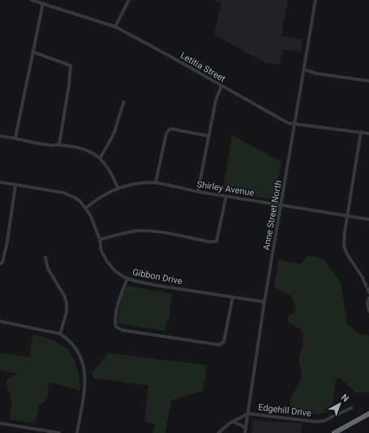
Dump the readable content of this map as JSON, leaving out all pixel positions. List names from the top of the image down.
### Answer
{
  "streets": {
    "street": [
      "Letitia Street",
      "Shirley Avenue",
      "Anne Street North",
      "Gibbon Drive",
      "Edgehill Drive"
    ]
  },
  "crossings": [
    ["Letitia Street", "Anne Street North"],
    ["Shirley Avenue", "Anne Street North"],
    ["Shirley Avenue", "Gibbon Drive"],
    ["Anne Street North", "Gibbon Drive"],
    ["Anne Street North", "Edgehill Drive"]
  ],
  "north": "top right"
}
